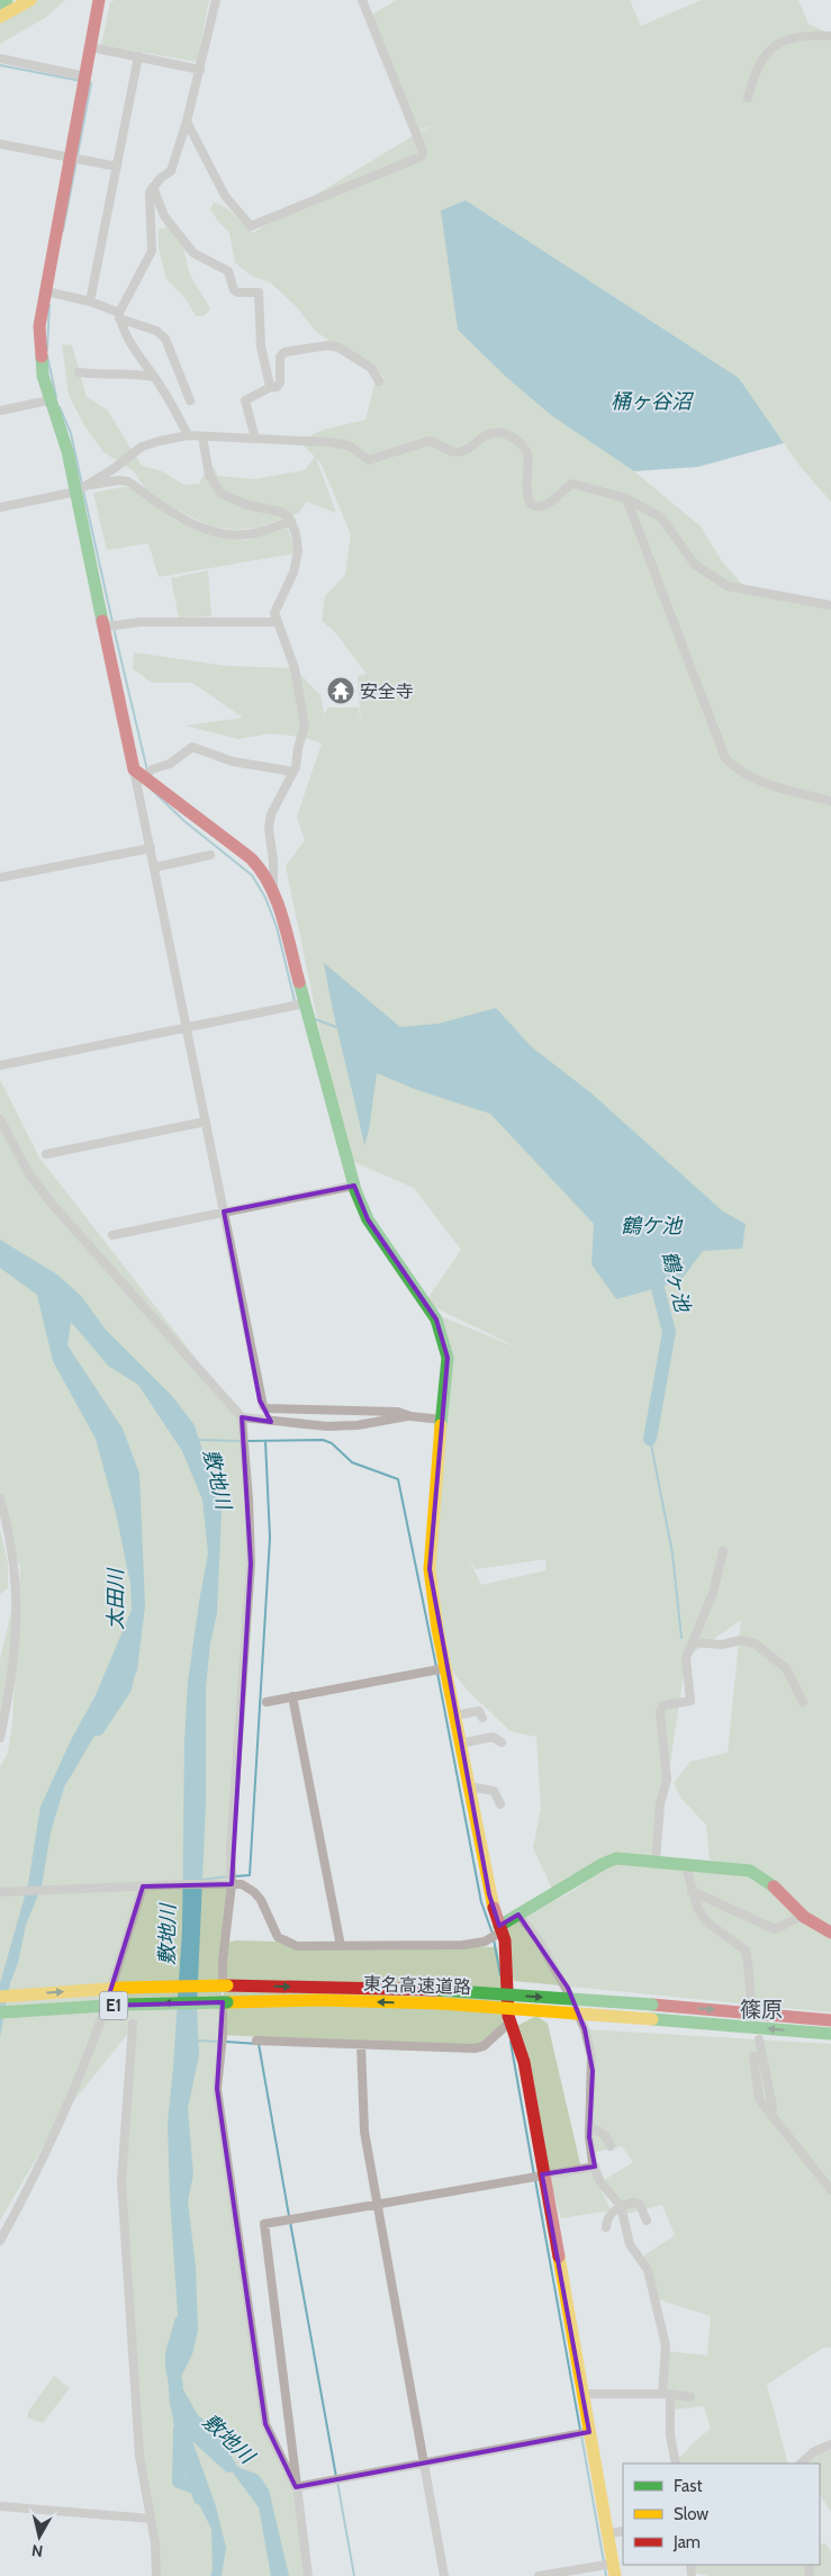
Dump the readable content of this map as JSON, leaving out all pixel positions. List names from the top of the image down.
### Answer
{
  "streets": {
    "main road": ["東名高速道路", "E1"]
  },
  "districts": ["篠原"],
  "water": [
    "桶ヶ谷沼",
    "鶴ケ池",
    "鶴ヶ池",
    "敷地川",
    "太田川"
  ],
  "places": {
    "temple": ["安全寺"]
  },
  "legend": ["Fast", "Slow", "Jam"],
  "north": "bottom"
}
